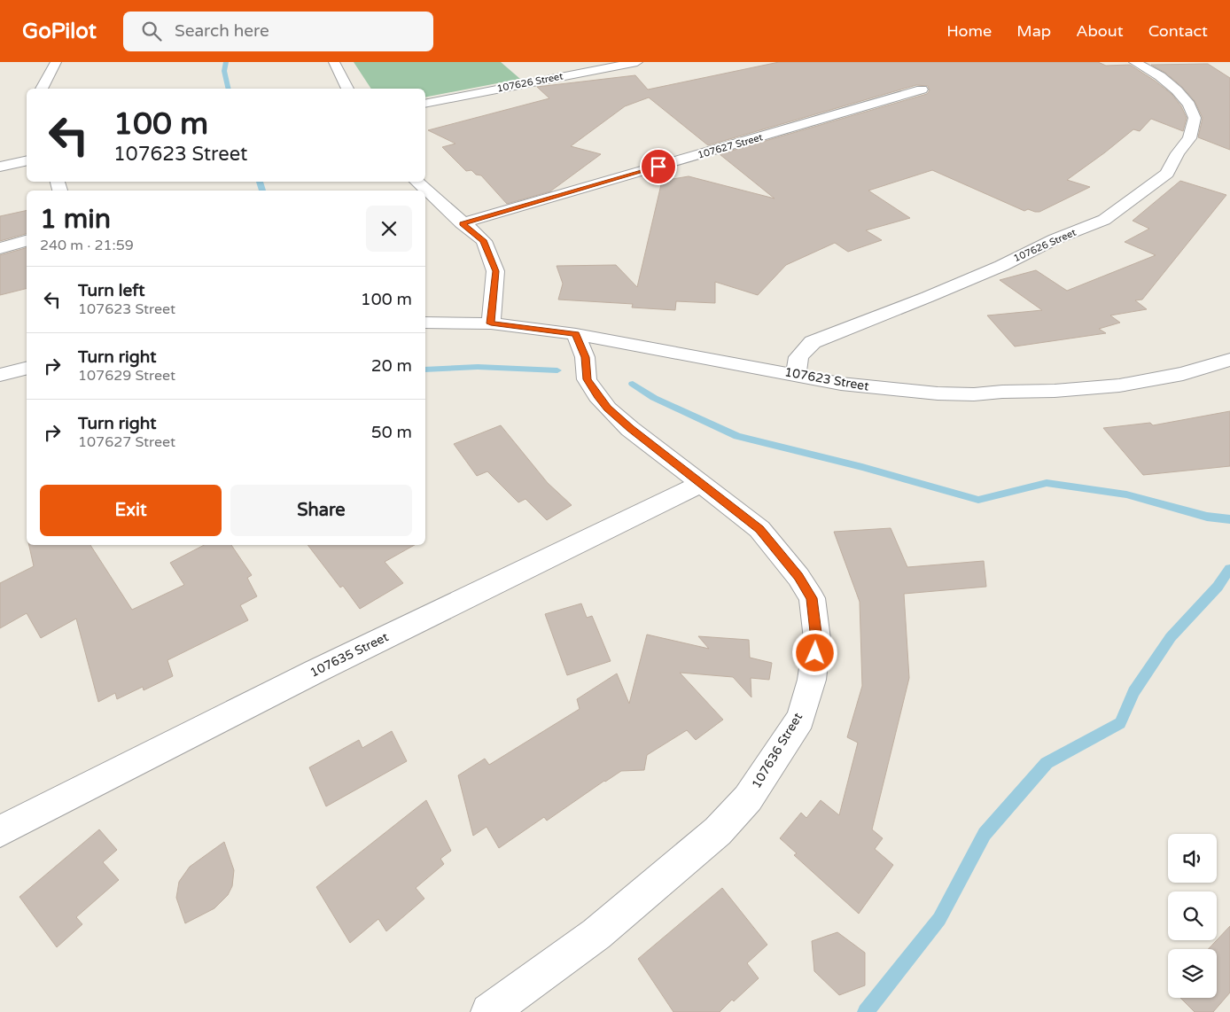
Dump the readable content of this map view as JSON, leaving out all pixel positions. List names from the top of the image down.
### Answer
{
  "streets": {
    "street": [
      "107626 Street",
      "107627 Street",
      "107623 Street",
      "107635 Street",
      "107636 Street"
    ]
  },
  "crossings": [
    ["107626 Street", "107623 Street"],
    ["107623 Street", "107636 Street"],
    ["107635 Street", "107636 Street"]
  ],
  "page": {
    "header": "GoPilot",
    "search": "Search here",
    "nav": [
      "Home",
      "Map",
      "About",
      "Contact"
    ],
    "turn": ["100 m", "107623 Street"],
    "heading": ["1 min", "240 m · 21:59"],
    "list": [
      {
        "name": "Turn left",
        "note": "107623 Street",
        "value": "100 m"
      },
      {
        "name": "Turn right",
        "note": "107629 Street",
        "value": "20 m"
      },
      {
        "name": "Turn right",
        "note": "107627 Street",
        "value": "50 m"
      }
    ],
    "buttons": ["Exit", "Share"]
  }
}
